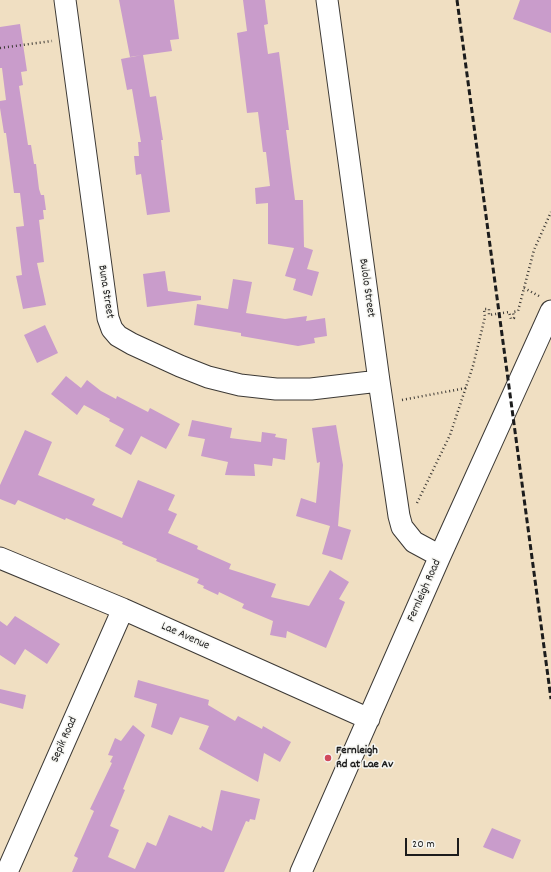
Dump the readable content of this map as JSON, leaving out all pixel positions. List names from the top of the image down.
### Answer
{
  "streets": {
    "street": [
      "Bulolo Street",
      "Buna Street",
      "Fernleigh Road",
      "Lae Avenue",
      "Sepik Road"
    ]
  },
  "crossings": [
    ["Bulolo Street", "Buna Street"],
    ["Bulolo Street", "Fernleigh Road"],
    ["Fernleigh Road", "Lae Avenue"],
    ["Lae Avenue", "Sepik Road"]
  ],
  "places": ["Fernleigh Rd at Lae Av"],
  "scale_bar": "20 m"
}
